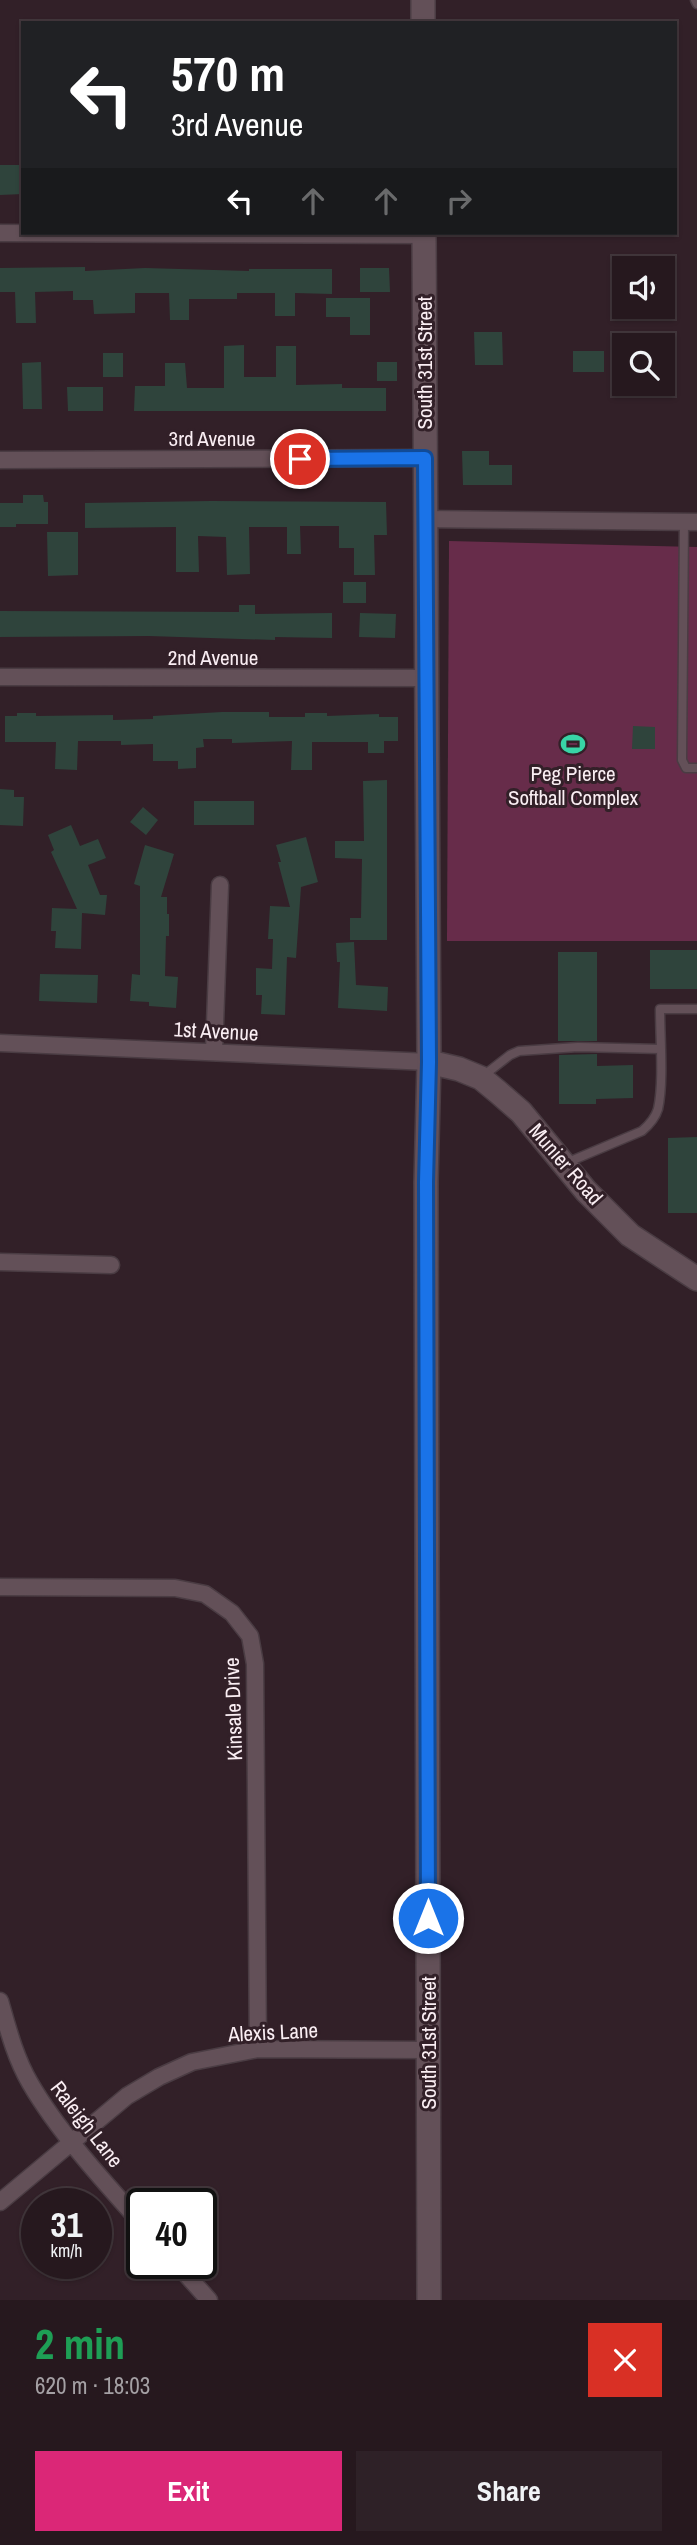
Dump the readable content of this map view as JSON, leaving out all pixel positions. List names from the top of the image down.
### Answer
{
  "streets": {
    "street": [
      "South 31st Street",
      "3rd Avenue",
      "2nd Avenue",
      "1st Avenue",
      "Munier Road",
      "Kinsale Drive",
      "Alexis Lane",
      "Raleigh Lane"
    ]
  },
  "crossings": [
    ["South 31st Street", "3rd Avenue"],
    ["South 31st Street", "2nd Avenue"],
    ["South 31st Street", "1st Avenue"],
    ["South 31st Street", "Munier Road"],
    ["South 31st Street", "Alexis Lane"],
    ["1st Avenue", "Munier Road"],
    ["Kinsale Drive", "Alexis Lane"],
    ["Alexis Lane", "Raleigh Lane"]
  ],
  "places": {
    "sports": ["Peg Pierce Softball Complex"]
  },
  "page": {
    "turn": ["570 m", "3rd Avenue"],
    "speed": "31 km/h",
    "limit": "40",
    "heading": ["2 min", "620 m · 18:03"],
    "buttons": ["Exit", "Share"]
  }
}
